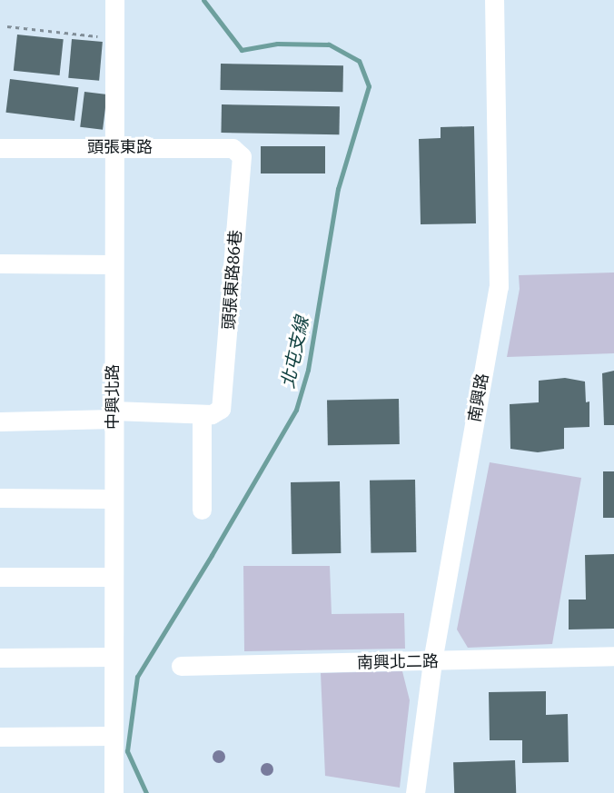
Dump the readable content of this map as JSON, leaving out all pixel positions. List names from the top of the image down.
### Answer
{
  "streets": {
    "street": [
      "頭張東路",
      "頭張東路86巷",
      "中興北路",
      "南興路",
      "南興北二路"
    ]
  },
  "crossings": [
    ["頭張東路", "頭張東路86巷"],
    ["頭張東路", "中興北路"],
    ["南興路", "南興北二路"]
  ],
  "water": ["北屯支線"]
}
